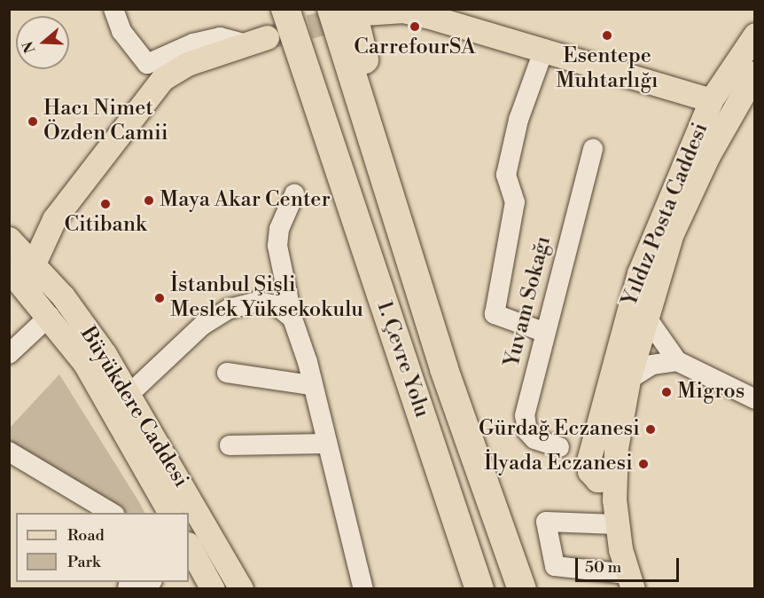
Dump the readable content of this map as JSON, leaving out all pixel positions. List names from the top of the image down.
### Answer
{
  "streets": {
    "highway": ["1. Çevre Yolu"],
    "main road": ["Yıldız Posta Caddesi", "Büyükdere Caddesi"],
    "street": ["Yuvam Sokağı"]
  },
  "places": [
    "CarrefourSA",
    "Esentepe Muhtarlığı",
    "Hacı Nimet Özden Camii",
    "Maya Akar Center",
    "Citibank",
    "İstanbul Şişli Meslek Yüksekokulu",
    "Migros",
    "Gürdağ Eczanesi",
    "İlyada Eczanesi"
  ],
  "legend": ["Road", "Park"],
  "scale_bar": "50 m",
  "north": "left"
}
